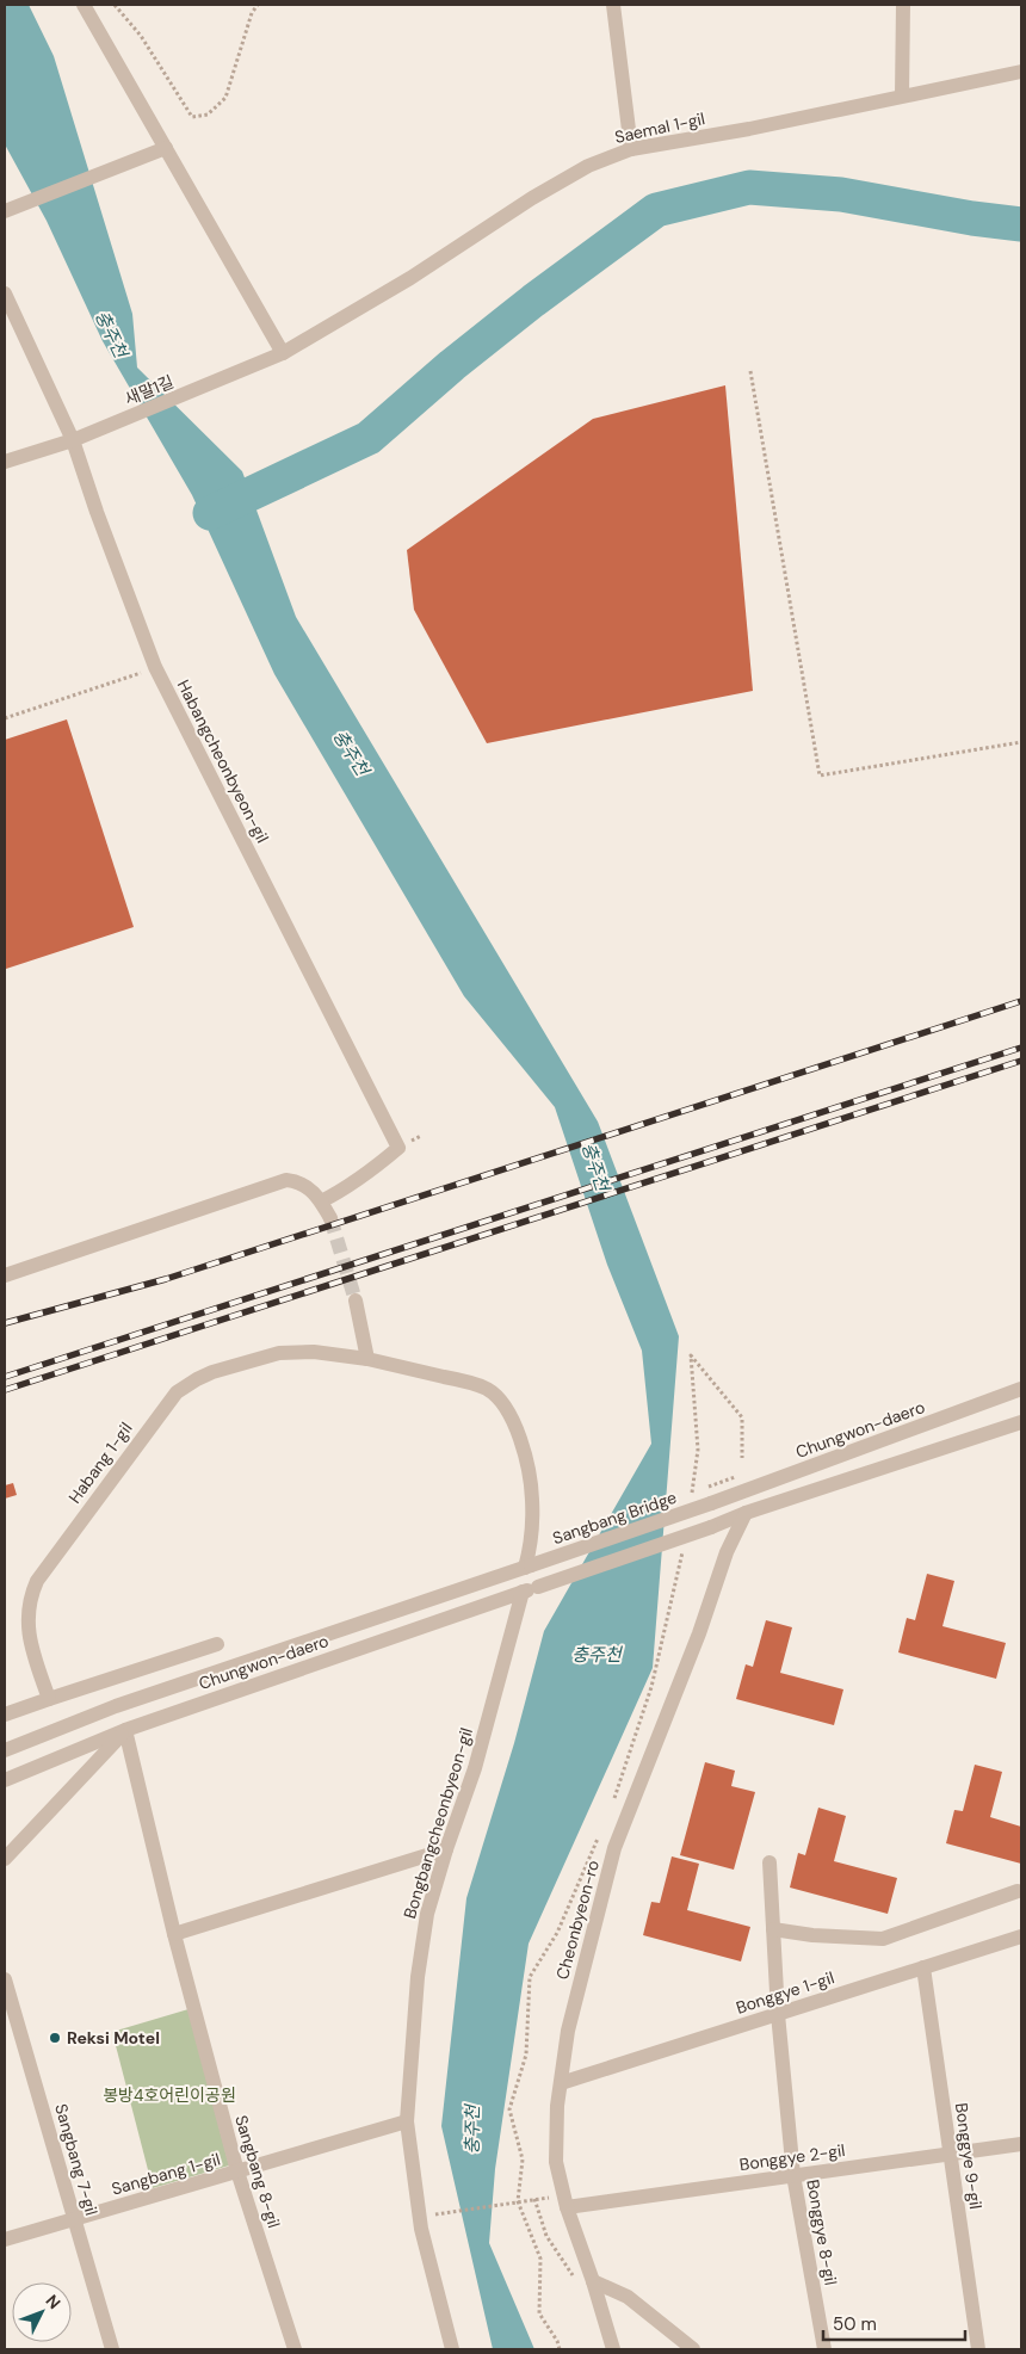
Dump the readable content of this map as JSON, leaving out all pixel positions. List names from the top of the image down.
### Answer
{
  "streets": {
    "street": [
      "Saemal 1-gil",
      "새말1길",
      "Habangcheonbyeon-gil",
      "Chungwon-daero",
      "Habang 1-gil",
      "Sangbang Bridge",
      "Bongbangcheonbyeon-gil",
      "Cheonbyeon-ro",
      "Bonggye 1-gil",
      "Bonggye 9-gil",
      "Bonggye 2-gil",
      "Sangbang 7-gil",
      "Sangbang 8-gil",
      "Sangbang 1-gil",
      "Bonggye 8-gil"
    ]
  },
  "crossings": [
    ["Saemal 1-gil", "새말1길"],
    ["새말1길", "Habangcheonbyeon-gil"],
    ["Chungwon-daero", "Habang 1-gil"],
    ["Chungwon-daero", "Sangbang Bridge"],
    ["Chungwon-daero", "Bongbangcheonbyeon-gil"],
    ["Chungwon-daero", "Cheonbyeon-ro"],
    ["Chungwon-daero", "Sangbang 8-gil"],
    ["Habang 1-gil", "Sangbang Bridge"],
    ["Bongbangcheonbyeon-gil", "Sangbang 1-gil"],
    ["Cheonbyeon-ro", "Bonggye 1-gil"],
    ["Cheonbyeon-ro", "Bonggye 2-gil"],
    ["Bonggye 1-gil", "Bonggye 9-gil"],
    ["Bonggye 1-gil", "Bonggye 8-gil"],
    ["Bonggye 9-gil", "Bonggye 2-gil"],
    ["Bonggye 2-gil", "Bonggye 8-gil"],
    ["Sangbang 7-gil", "Sangbang 1-gil"],
    ["Sangbang 8-gil", "Sangbang 1-gil"]
  ],
  "water": ["충주천"],
  "parks": ["봉방4호어린이공원"],
  "places": ["Reksi Motel"],
  "scale_bar": "50 m",
  "north": "top right"
}
